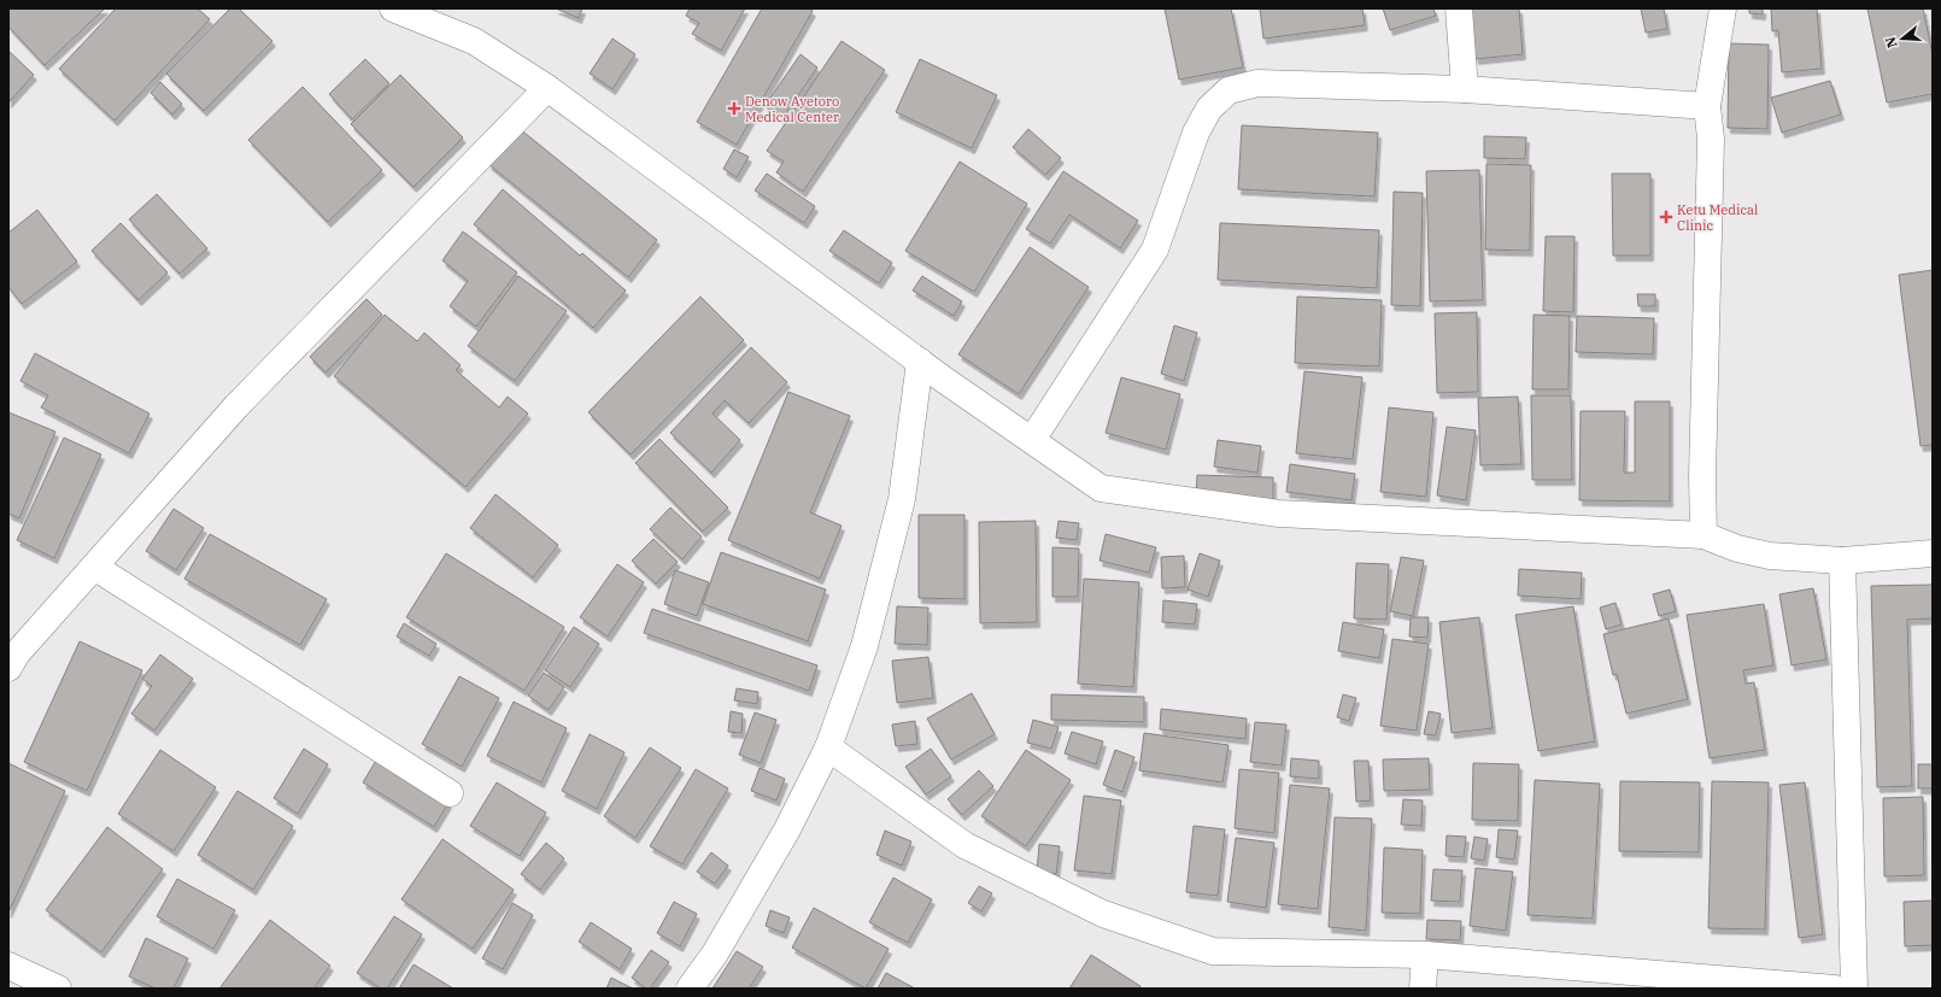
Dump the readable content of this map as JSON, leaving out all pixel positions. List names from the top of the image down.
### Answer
{
  "places": {
    "health": ["Denow Ayetoro Medical Center", "Ketu Medical Clinic"]
  },
  "north": "left"
}
